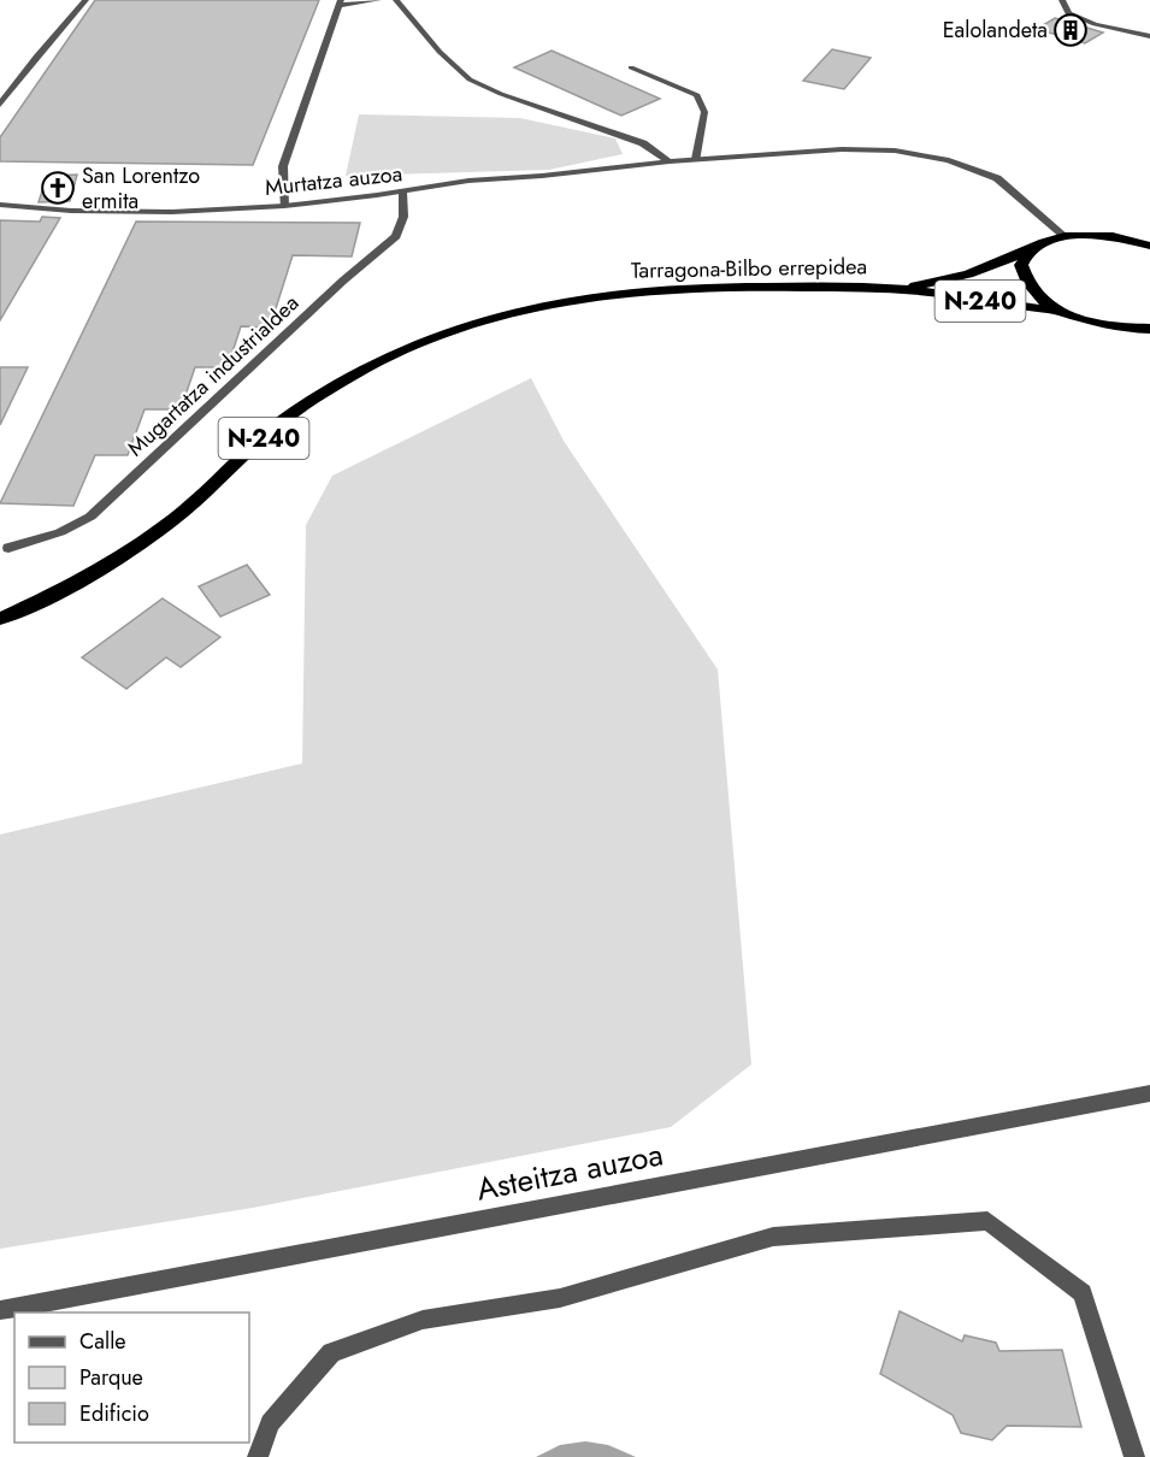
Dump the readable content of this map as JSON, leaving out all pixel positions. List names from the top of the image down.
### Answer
{
  "streets": {
    "highway": ["Tarragona-Bilbo errepidea", "N-240"],
    "street": ["Murtatza auzoa", "Mugartatza industrialdea", "Asteitza auzoa"]
  },
  "crossings": [
    ["Murtatza auzoa", "Tarragona-Bilbo errepidea"],
    ["Murtatza auzoa", "Mugartatza industrialdea"]
  ],
  "places": {
    "building": ["Ealolandeta"],
    "church": ["San Lorentzo ermita"]
  },
  "legend": ["Calle", "Parque", "Edificio"]
}
